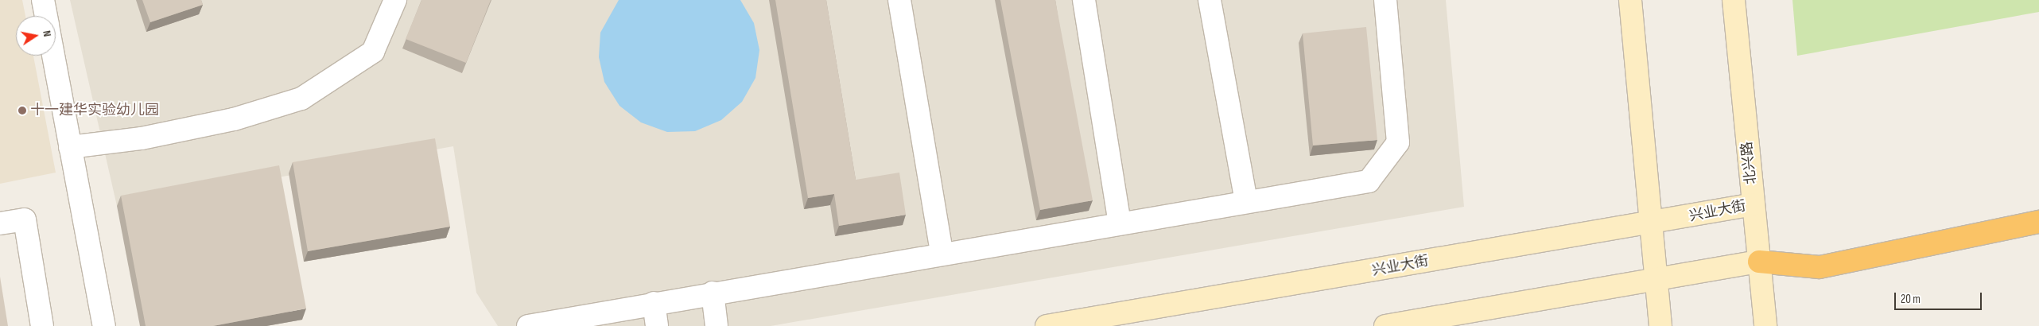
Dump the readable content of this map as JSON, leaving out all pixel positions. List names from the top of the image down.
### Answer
{
  "streets": {
    "main road": ["北兴路", "兴业大街"]
  },
  "crossings": [
    ["北兴路", "兴业大街"]
  ],
  "places": ["十一建华实验幼儿园"],
  "scale_bar": "20 m",
  "north": "right"
}
